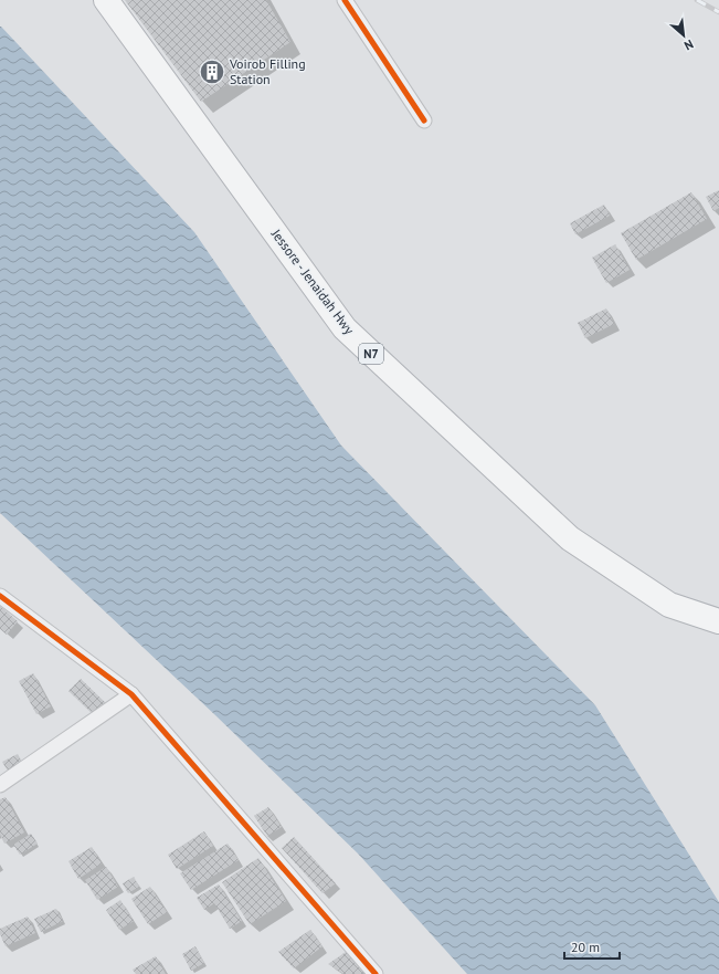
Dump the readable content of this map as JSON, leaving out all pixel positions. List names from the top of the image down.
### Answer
{
  "streets": {
    "highway": ["Jessore - Jenaidah Hwy", "N7"]
  },
  "places": {
    "building": ["Voirob Filling Station"]
  },
  "scale_bar": "20 m",
  "north": "bottom right"
}
